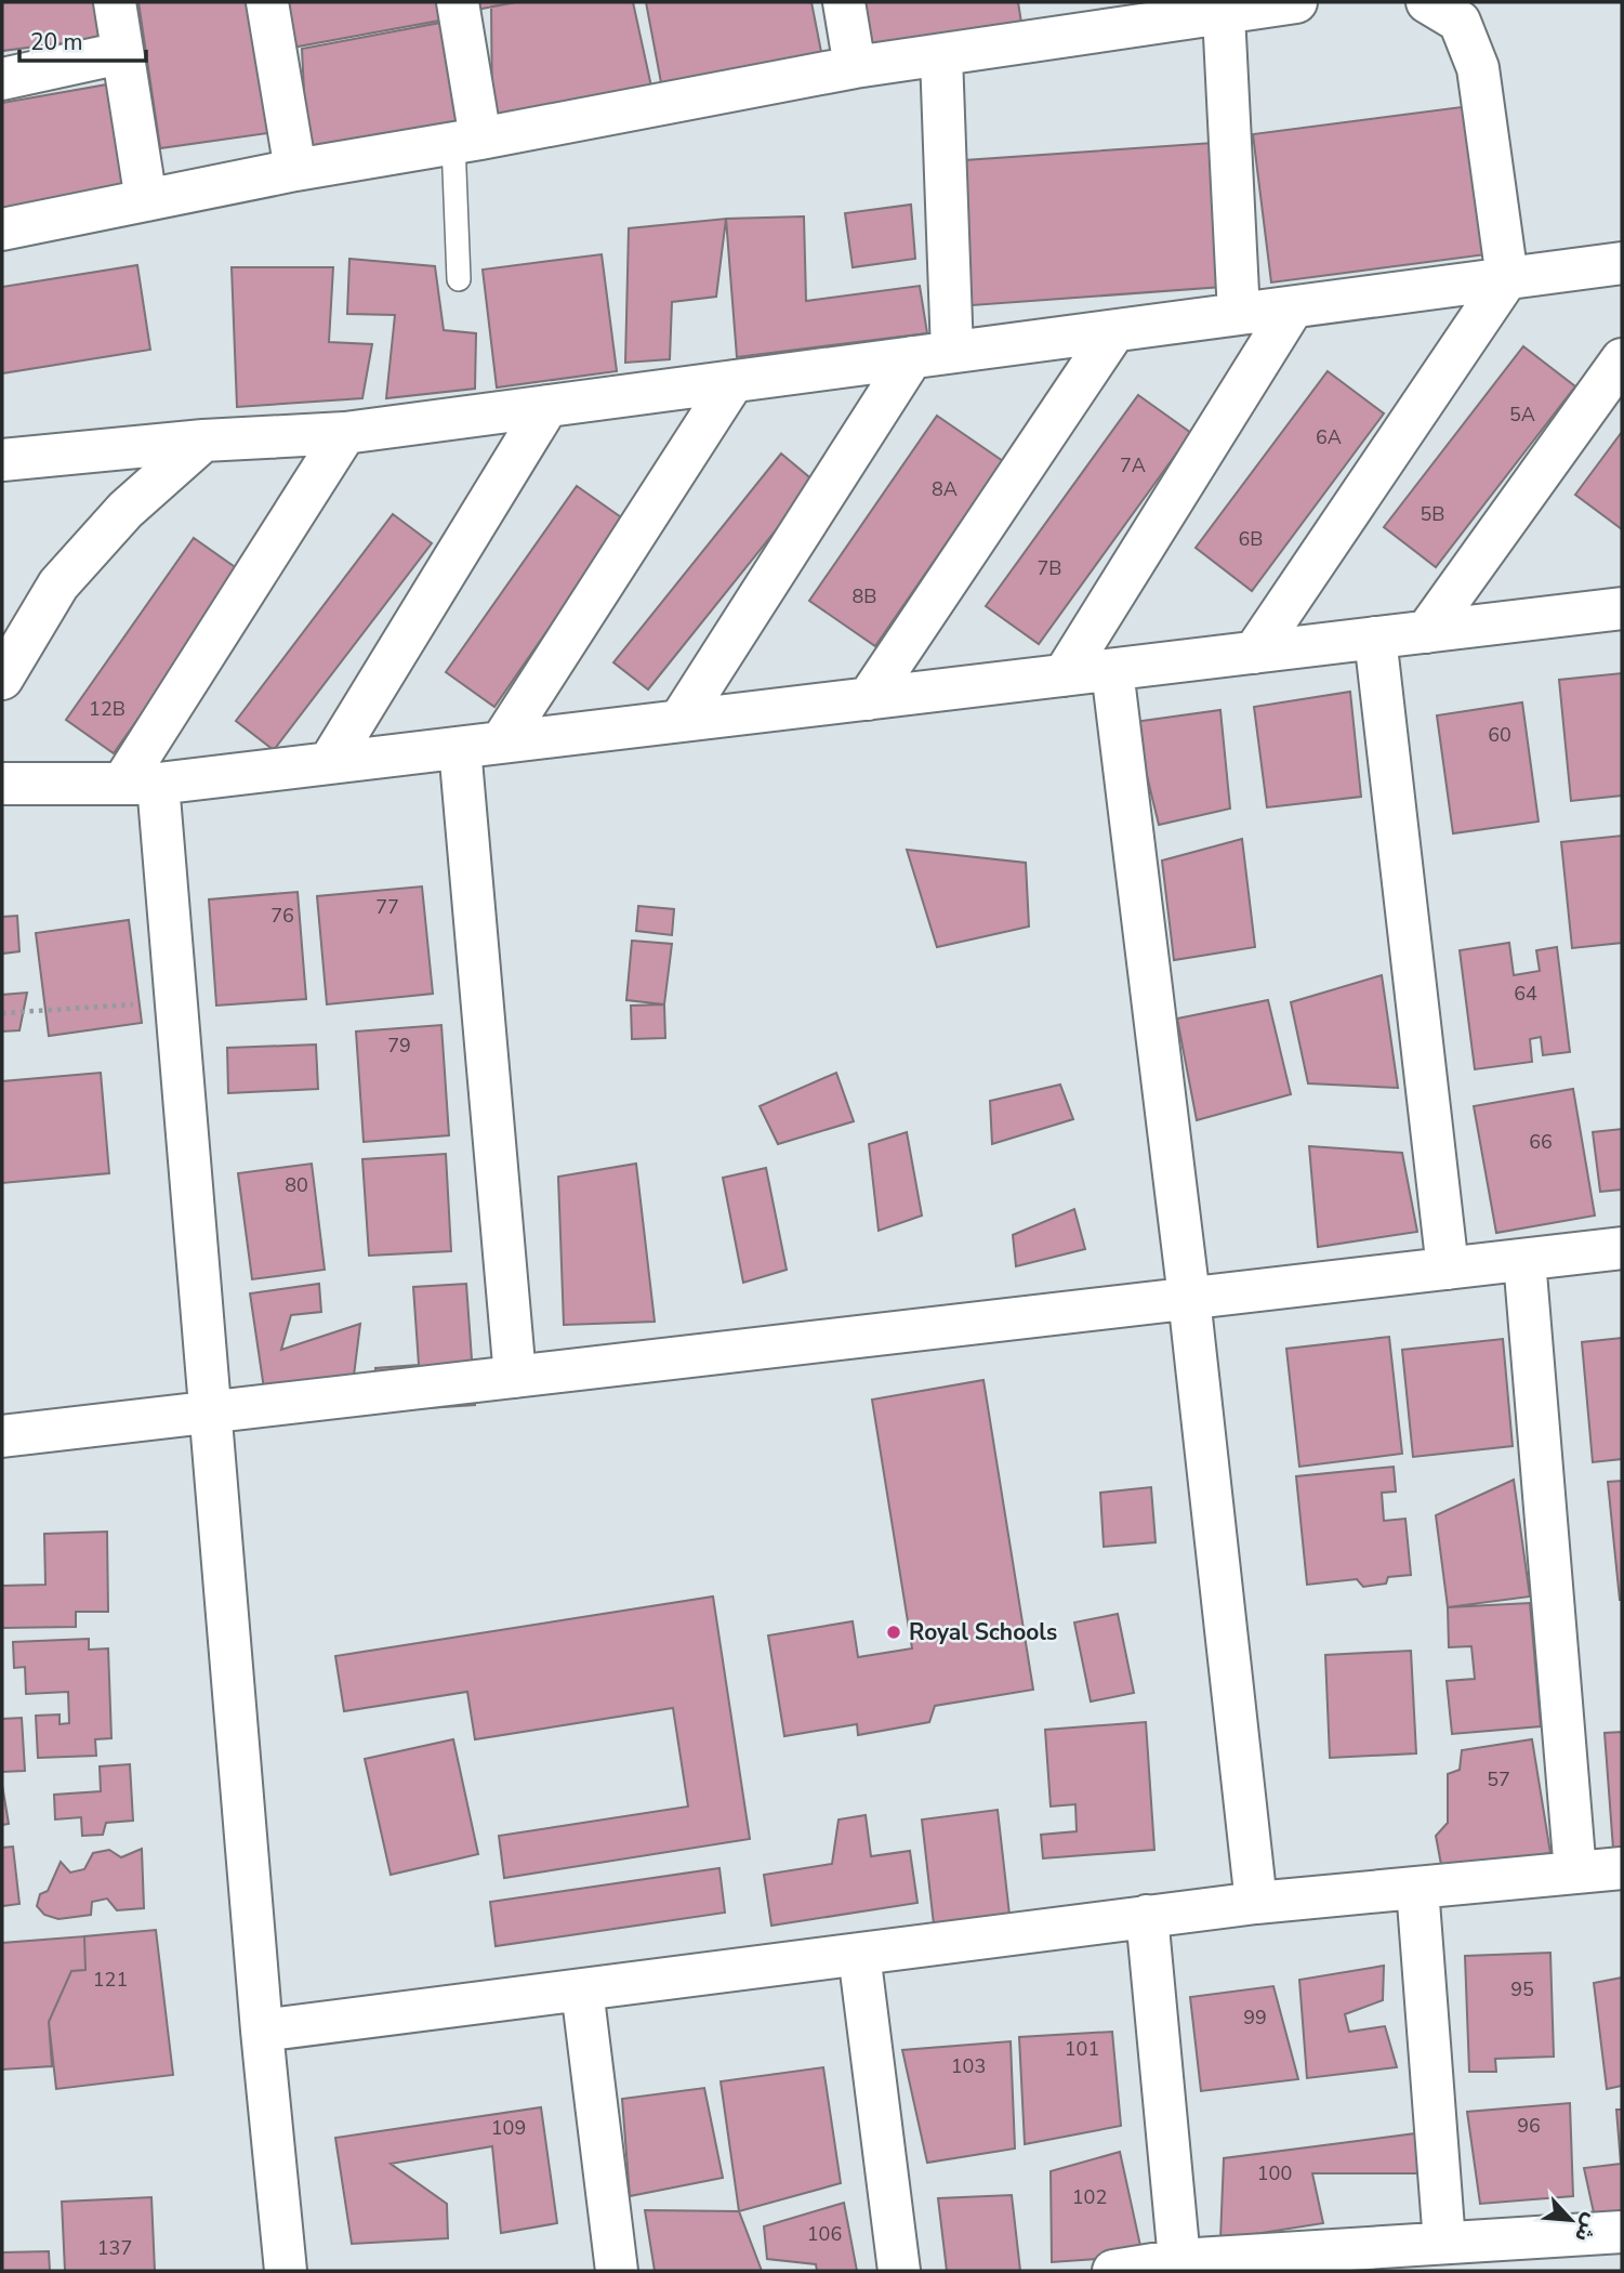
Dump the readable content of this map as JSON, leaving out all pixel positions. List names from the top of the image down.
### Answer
{
  "places": ["Royal Schools"],
  "house_numbers": [
    "5A",
    "6A",
    "7A",
    "8A",
    "5B",
    "6B",
    "7B",
    "8B",
    "12B",
    "60",
    "77",
    "76",
    "64",
    "79",
    "66",
    "80",
    "57",
    "121",
    "95",
    "99",
    "101",
    "103",
    "96",
    "109",
    "100",
    "102",
    "106",
    "137"
  ],
  "scale_bar": "20 m",
  "north": "bottom right"
}
